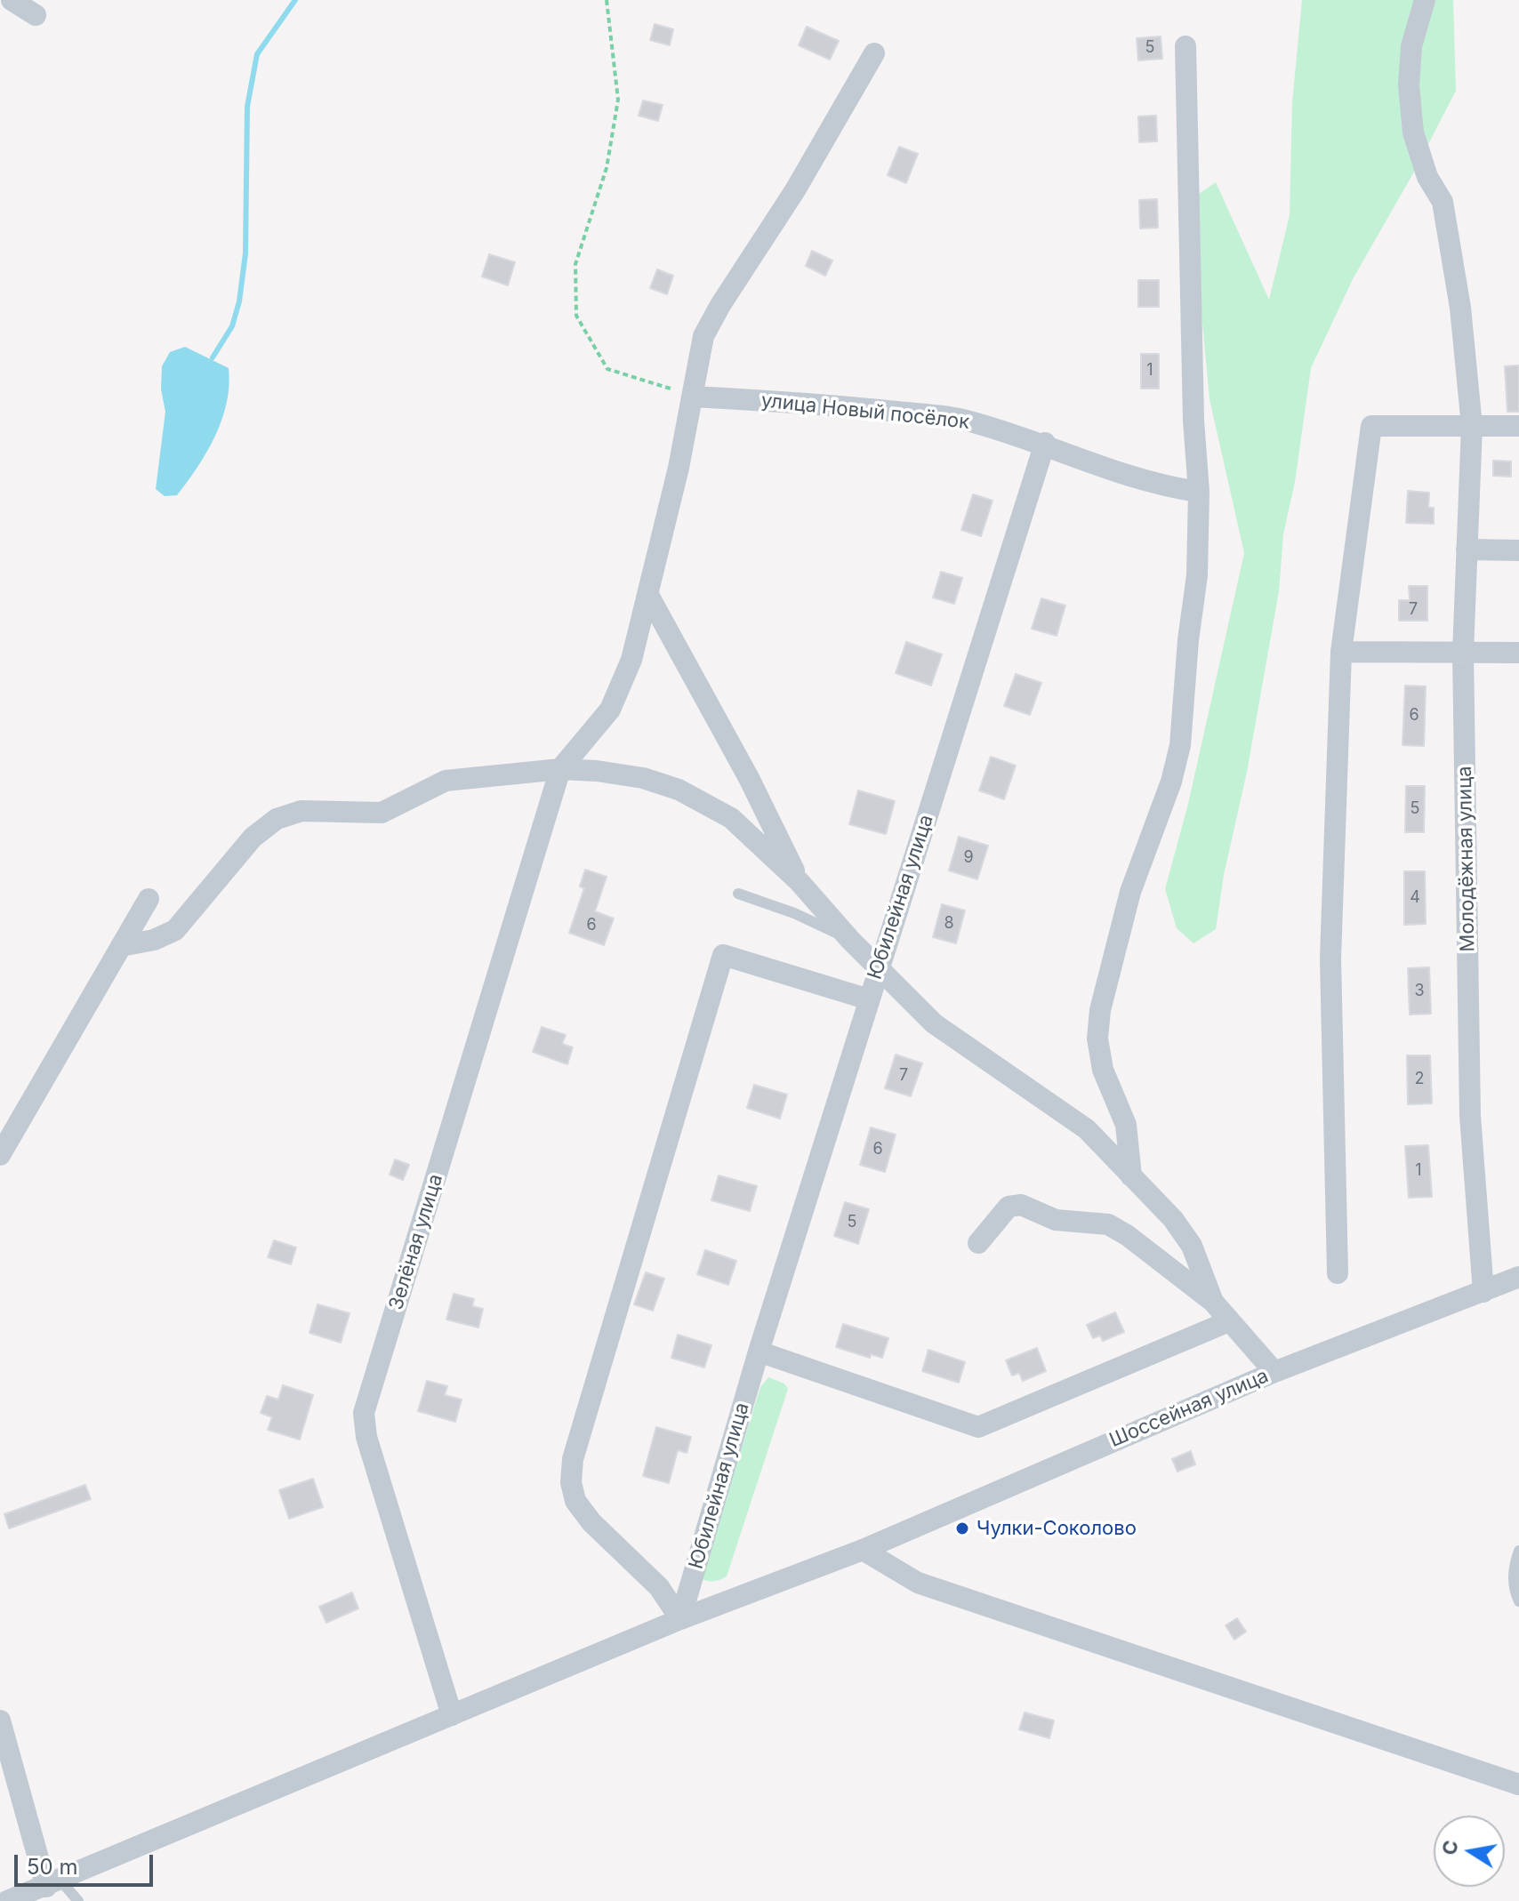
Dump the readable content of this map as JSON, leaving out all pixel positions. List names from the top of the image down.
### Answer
{
  "streets": {
    "street": [
      "улица Новый посёлок",
      "Молодёжная улица",
      "Юбилейная улица",
      "Зелёная улица",
      "Шоссейная улица"
    ]
  },
  "crossings": [
    ["улица Новый посёлок", "Юбилейная улица"],
    ["Молодёжная улица", "Шоссейная улица"],
    ["Юбилейная улица", "Шоссейная улица"],
    ["Зелёная улица", "Шоссейная улица"]
  ],
  "places": ["Чулки-Соколово"],
  "house_numbers": [
    "5",
    "1",
    "7",
    "6",
    "5",
    "9",
    "4",
    "8",
    "6",
    "3",
    "7",
    "2",
    "6",
    "1",
    "5"
  ],
  "scale_bar": "50 m",
  "north": "left"
}
